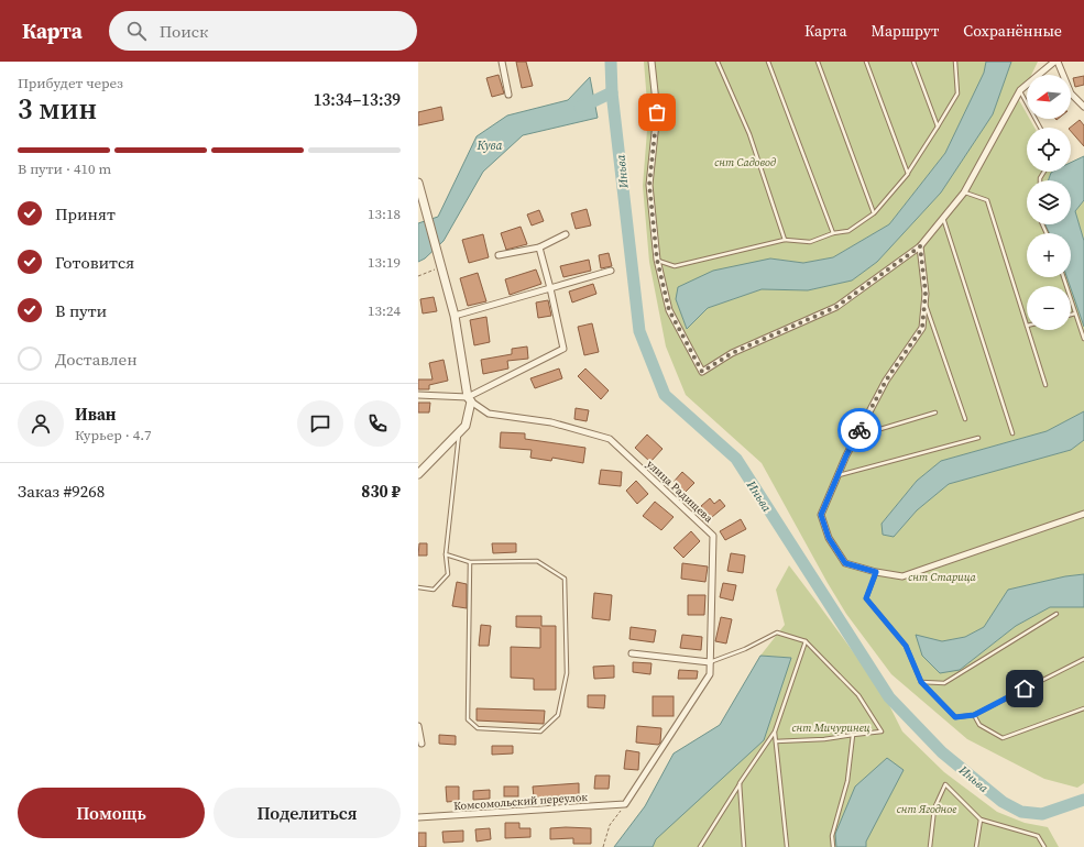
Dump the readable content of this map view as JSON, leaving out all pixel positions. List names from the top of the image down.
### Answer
{
  "streets": {
    "street": ["улица Радищева", "Комсомольский переулок"]
  },
  "crossings": [
    ["улица Радищева", "Комсомольский переулок"]
  ],
  "water": ["Кува", "Иньва"],
  "parks": [
    "снт Садовод",
    "снт Старица",
    "снт Мичуринец",
    "снт Ягодное"
  ],
  "north": "left",
  "page": {
    "header": "Карта",
    "search": "Поиск",
    "nav": ["Карта", "Маршрут", "Сохранённые"],
    "heading": ["3 мин", "Прибудет через", "13:34–13:39"],
    "panel": [
      "Иван",
      "Курьер · 4.7",
      "Заказ #9268",
      "830 ₽"
    ],
    "map_buttons": ["+", "−"],
    "bar": "В пути · 410 m",
    "list": [
      ["Принят", "13:18"],
      ["Готовится", "13:19"],
      ["В пути", "13:24"],
      "Доставлен"
    ],
    "buttons": ["Помощь", "Поделиться"]
  }
}
